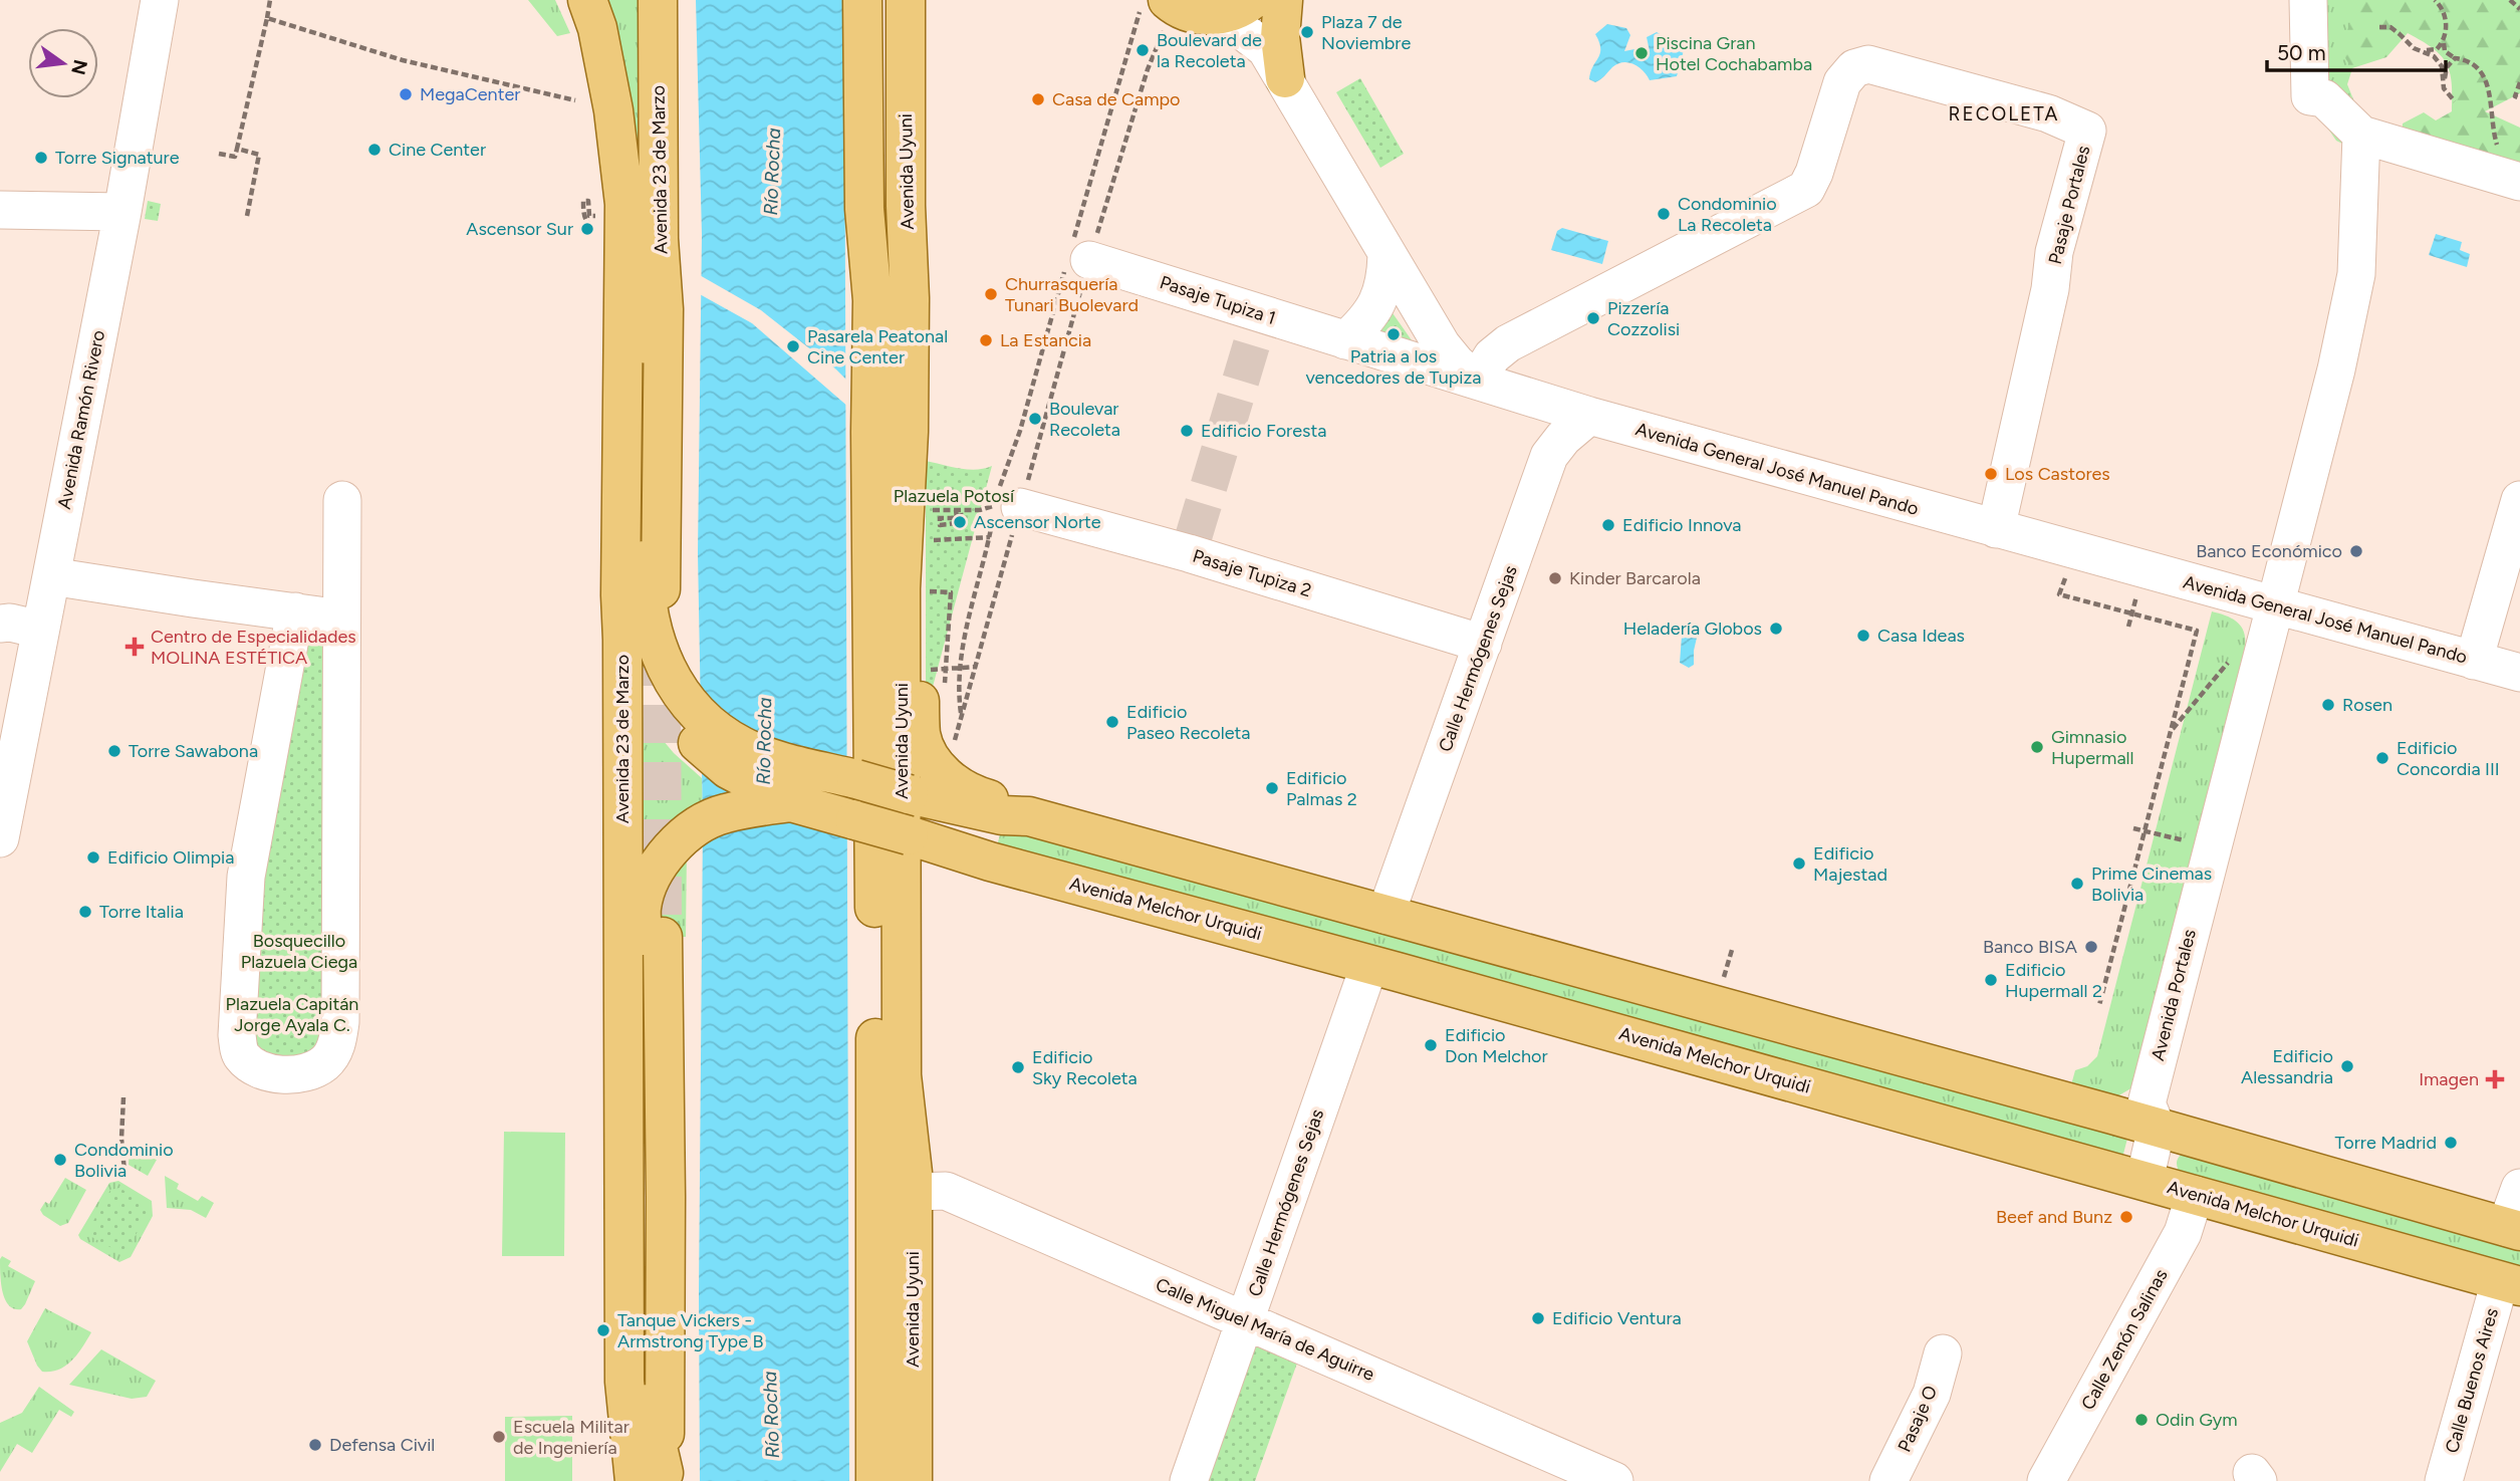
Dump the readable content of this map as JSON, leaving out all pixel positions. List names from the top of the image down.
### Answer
{
  "streets": {
    "main road": ["Avenida 23 de Marzo", "Avenida Uyuni", "Avenida Melchor Urquidi"],
    "street": [
      "Pasaje Portales",
      "Pasaje Tupiza 1",
      "Avenida Ramón Rivero",
      "Avenida General José Manuel Pando",
      "Pasaje Tupiza 2",
      "Calle Hermógenes Sejas",
      "Avenida Portales",
      "Calle Miguel María de Aguirre",
      "Calle Zenón Salinas",
      "Calle Buenos Aires",
      "Pasaje O"
    ]
  },
  "crossings": [
    ["Avenida Uyuni", "Calle Miguel María de Aguirre"],
    ["Pasaje Portales", "Pasaje Tupiza 1"],
    ["Pasaje Portales", "Avenida General José Manuel Pando"],
    ["Pasaje Tupiza 1", "Avenida General José Manuel Pando"],
    ["Avenida General José Manuel Pando", "Calle Hermógenes Sejas"],
    ["Avenida General José Manuel Pando", "Avenida Portales"],
    ["Pasaje Tupiza 2", "Calle Hermógenes Sejas"],
    ["Calle Hermógenes Sejas", "Avenida Melchor Urquidi"],
    ["Calle Hermógenes Sejas", "Calle Miguel María de Aguirre"],
    ["Avenida Melchor Urquidi", "Avenida Portales"],
    ["Avenida Melchor Urquidi", "Calle Zenón Salinas"],
    ["Avenida Melchor Urquidi", "Calle Buenos Aires"]
  ],
  "districts": ["RECOLETA"],
  "water": ["Río Rocha"],
  "parks": ["Plazuela Potosí", "Bosquecillo Plazuela Ciega", "Plazuela Capitán Jorge Ayala C."],
  "places": {
    "other": [
      "Plaza 7 de Noviembre",
      "Boulevard de la Recoleta",
      "Piscina Gran Hotel Cochabamba",
      "MegaCenter",
      "Casa de Campo",
      "Cine Center",
      "Torre Signature",
      "Condominio La Recoleta",
      "Ascensor Sur",
      "Churrasquería Tunari Buolevard",
      "Pizzería Cozzolisi",
      "Patria a los vencedores de Tupiza",
      "La Estancia",
      "Pasarela Peatonal Cine Center",
      "Boulevar Recoleta",
      "Edificio Foresta",
      "Los Castores",
      "Ascensor Norte",
      "Edificio Innova",
      "Banco Económico",
      "Kinder Barcarola",
      "Heladería Globos",
      "Casa Ideas",
      "Rosen",
      "Edificio Paseo Recoleta",
      "Gimnasio Hupermall",
      "Torre Sawabona",
      "Edificio Concordia III",
      "Edificio Palmas 2",
      "Edificio Olimpia",
      "Edificio Majestad",
      "Prime Cinemas Bolivia",
      "Torre Italia",
      "Banco BISA",
      "Edificio Hupermall 2",
      "Edificio Don Melchor",
      "Edificio Alessandria",
      "Edificio Sky Recoleta",
      "Torre Madrid",
      "Condominio Bolivia",
      "Beef and Bunz",
      "Edificio Ventura",
      "Tanque Vickers - Armstrong Type B",
      "Odin Gym",
      "Escuela Militar de Ingeniería",
      "Defensa Civil"
    ],
    "health": ["Centro de Especialidades MOLINA ESTÉTICA", "Imagen"]
  },
  "scale_bar": "50 m",
  "north": "right"
}
